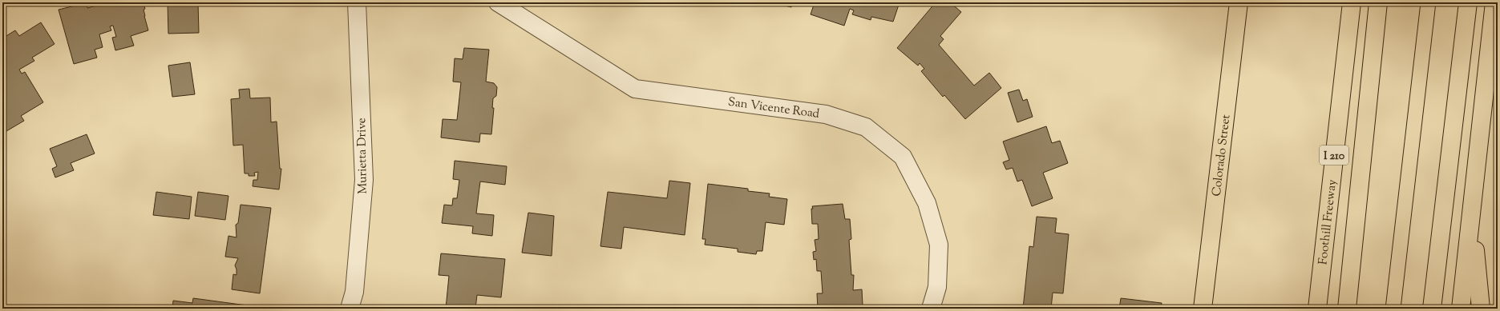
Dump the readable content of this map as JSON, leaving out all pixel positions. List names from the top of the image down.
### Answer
{
  "streets": {
    "main road": ["Colorado Street", "I 210", "Foothill Freeway"],
    "street": ["San Vicente Road", "Murietta Drive"]
  }
}
